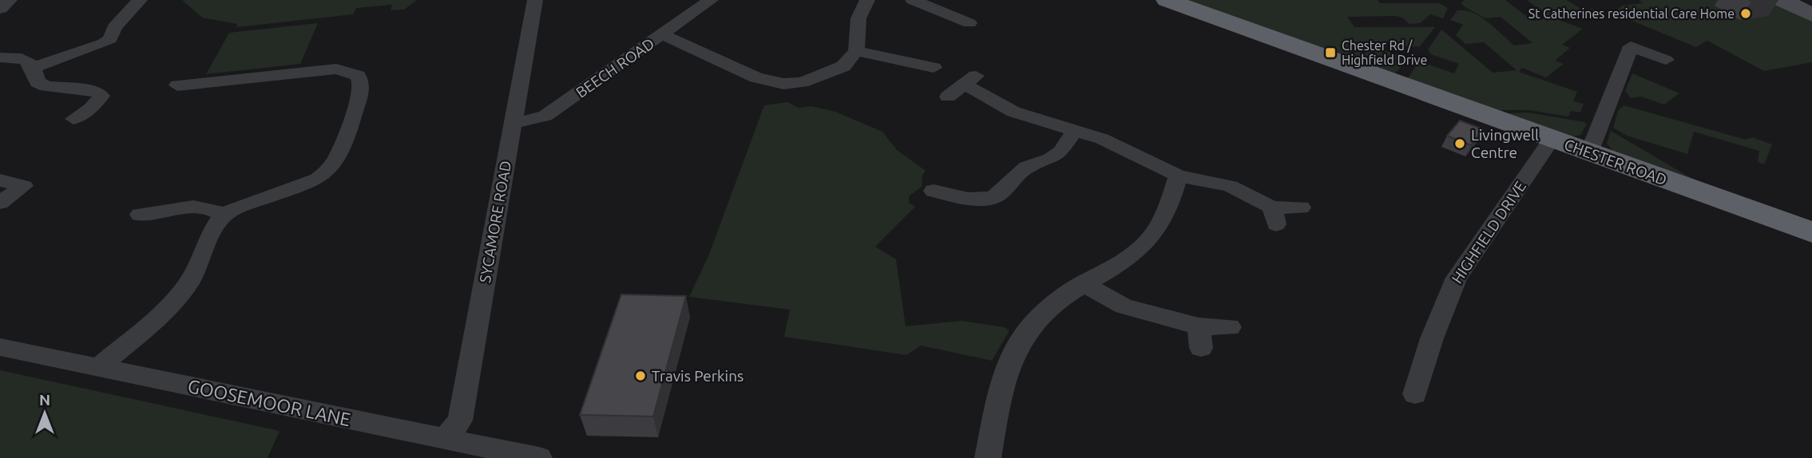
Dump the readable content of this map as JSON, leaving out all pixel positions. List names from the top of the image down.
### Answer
{
  "streets": {
    "highway": ["CHESTER ROAD"],
    "street": [
      "BEECH ROAD",
      "SYCAMORE ROAD",
      "HIGHFIELD DRIVE",
      "GOOSEMOOR LANE"
    ]
  },
  "crossings": [
    ["BEECH ROAD", "SYCAMORE ROAD"],
    ["CHESTER ROAD", "HIGHFIELD DRIVE"],
    ["SYCAMORE ROAD", "GOOSEMOOR LANE"]
  ],
  "places": {
    "other": ["St Catherines residential Care Home", "Livingwell Centre", "Travis Perkins"],
    "transit": ["Chester Rd / Highfield Drive"]
  },
  "north": "top"
}
